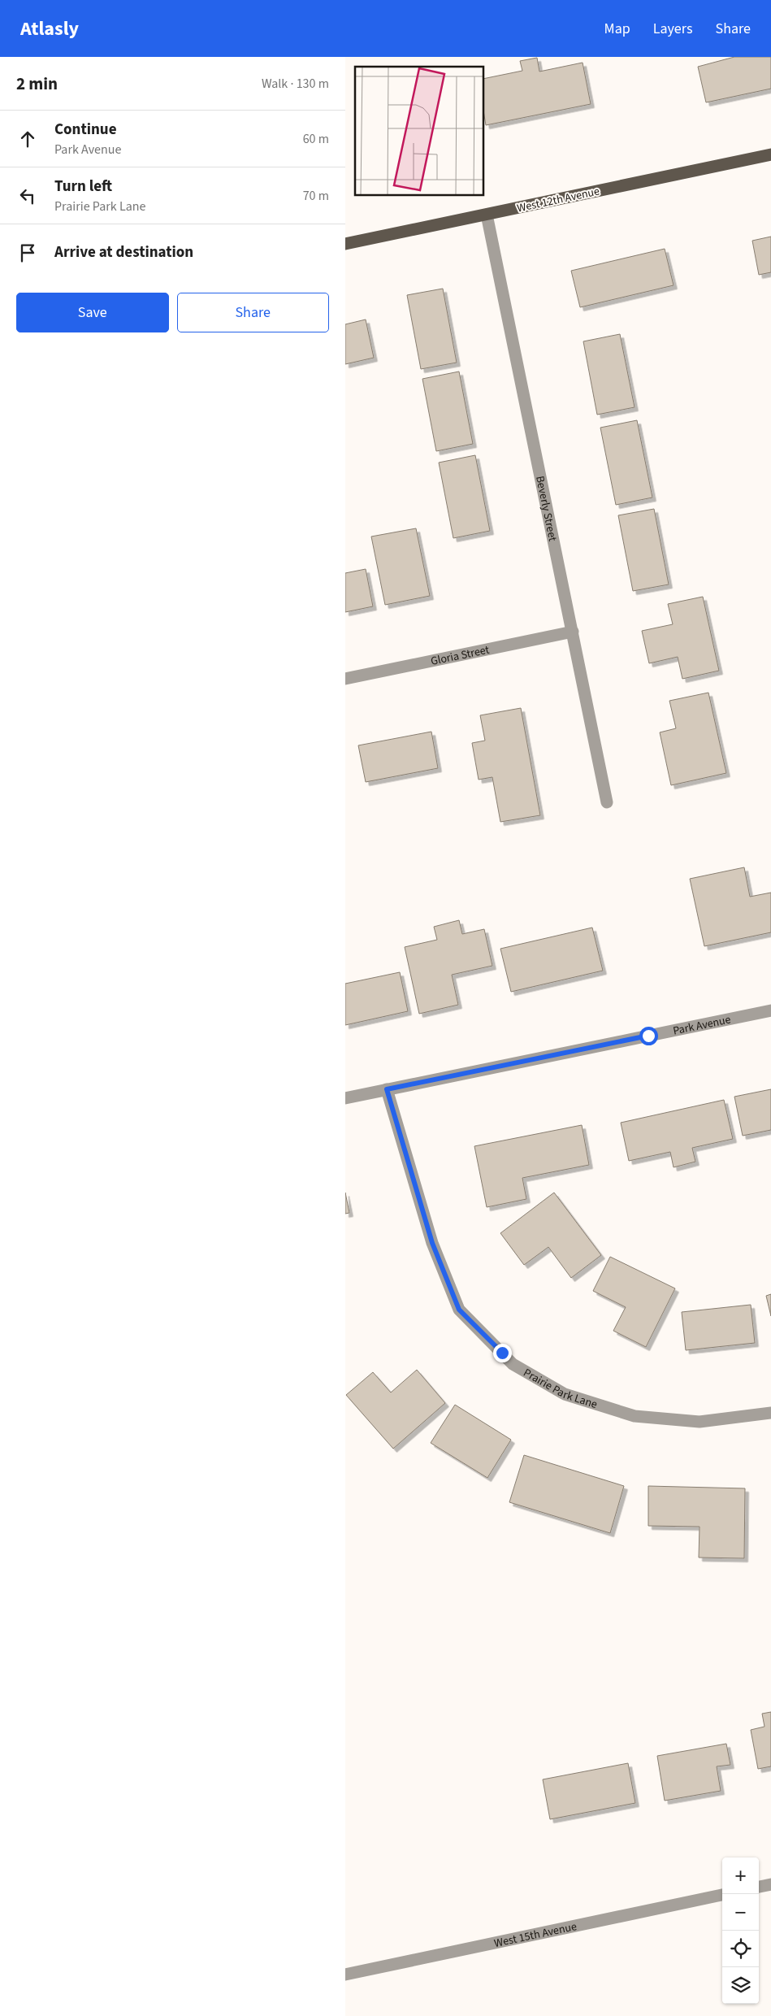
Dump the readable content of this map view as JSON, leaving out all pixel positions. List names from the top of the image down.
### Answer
{
  "streets": {
    "main road": ["West 12th Avenue"],
    "street": [
      "Beverly Street",
      "Gloria Street",
      "Park Avenue",
      "Prairie Park Lane",
      "West 15th Avenue"
    ]
  },
  "crossings": [
    ["West 12th Avenue", "Beverly Street"],
    ["Beverly Street", "Gloria Street"],
    ["Park Avenue", "Prairie Park Lane"]
  ],
  "page": {
    "header": "Atlasly",
    "nav": ["Map", "Layers", "Share"],
    "heading": ["2 min", "Walk · 130 m"],
    "list": [
      ["Continue", "Park Avenue", "60 m"],
      ["Turn left", "Prairie Park Lane", "70 m"],
      "Arrive at destination"
    ],
    "buttons": ["Save", "Share"],
    "map_buttons": ["+", "−"]
  }
}
